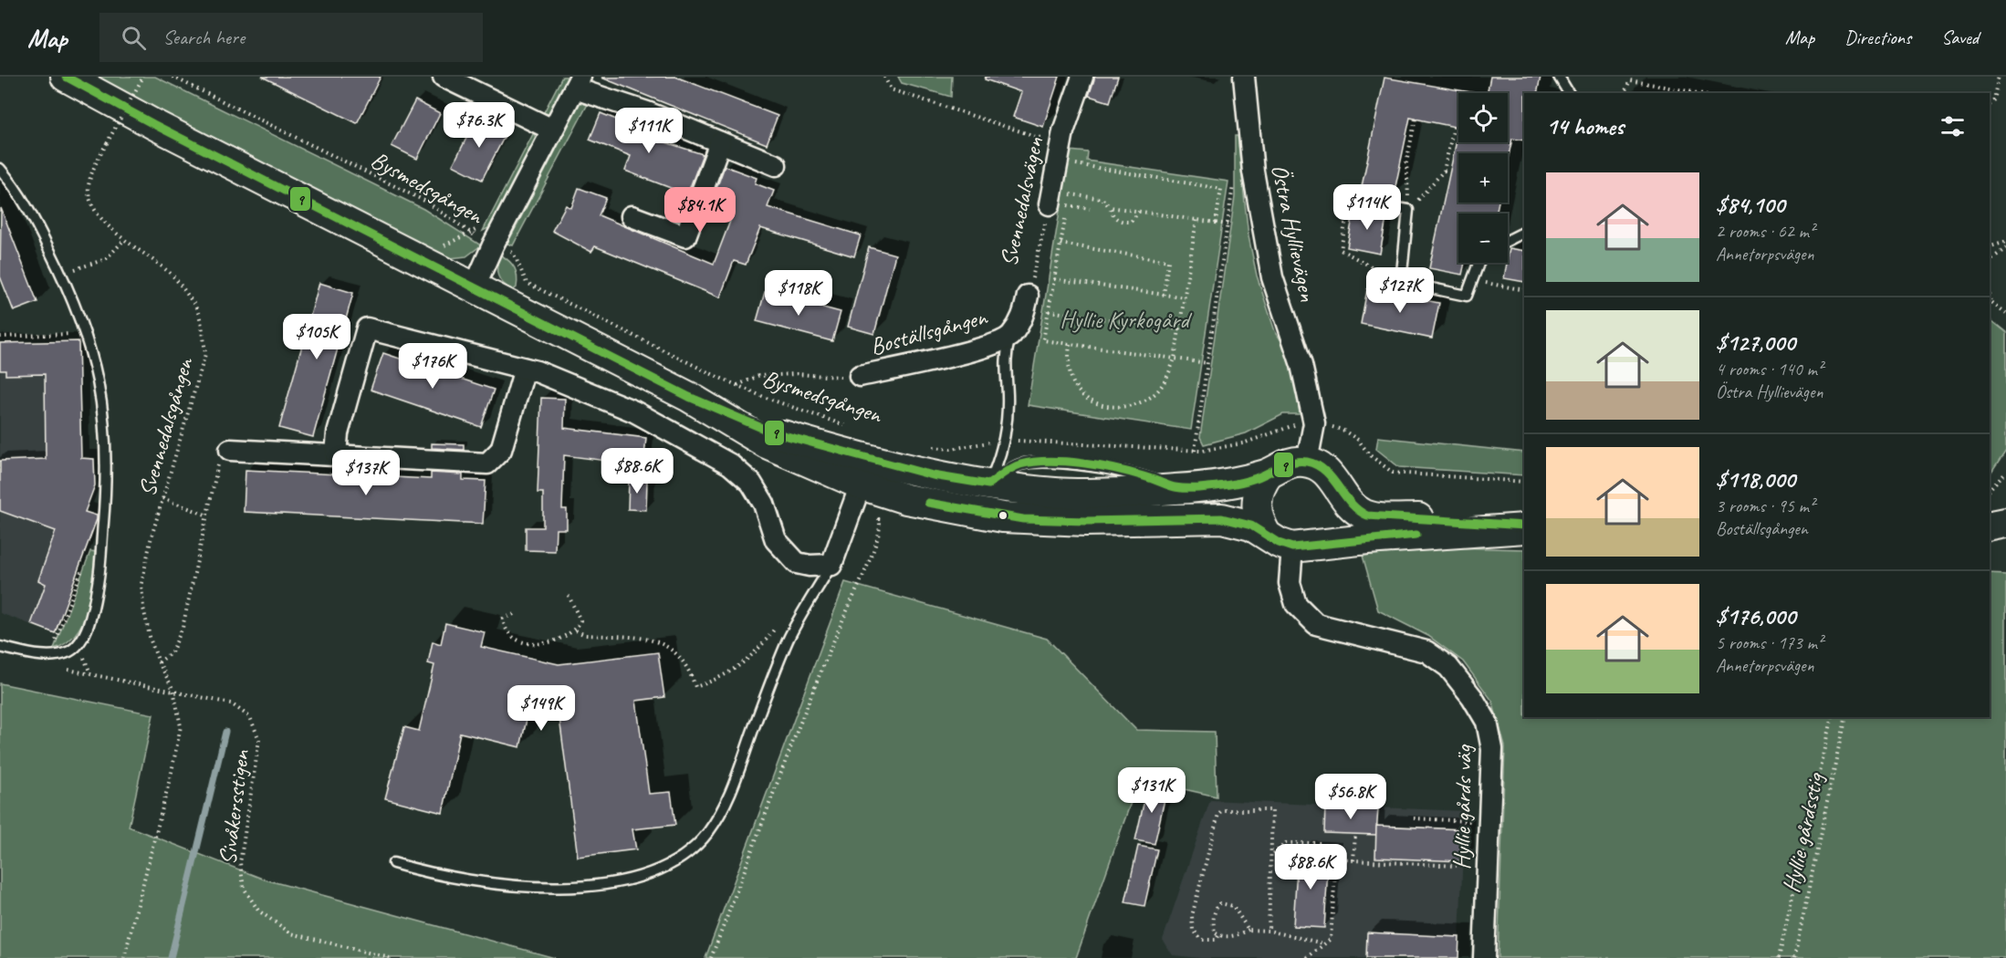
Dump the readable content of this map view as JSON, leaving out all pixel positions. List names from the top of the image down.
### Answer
{
  "streets": {
    "street": [
      "Svennedalsvägen",
      "Östra Hyllievägen",
      "Boställsgången",
      "Hyllie gårds väg"
    ],
    "path": [
      "Bysmedsgången",
      "Svennedalsgången",
      "Sivåkersstigen",
      "Hyllie gårdsstig"
    ]
  },
  "crossings": [
    ["Svennedalsvägen", "Boställsgången"],
    ["Östra Hyllievägen", "Hyllie gårds väg"],
    ["Svennedalsgången", "Sivåkersstigen"]
  ],
  "parks": ["Hyllie Kyrkogård"],
  "lines": ["transit line 9"],
  "page": {
    "header": "Map",
    "search": "Search here",
    "nav": ["Map", "Directions", "Saved"],
    "map_buttons": ["+", "−"],
    "heading": "14 homes",
    "price": [
      "$76.3K",
      "$111K",
      "$114K",
      "$84.1K",
      "$127K",
      "$118K",
      "$105K",
      "$176K",
      "$88.6K",
      "$137K",
      "$149K",
      "$131K",
      "$56.8K",
      "$88.6K"
    ],
    "list": [
      {
        "name": "$84,100",
        "note": "2 rooms · 62 m² · Annetorpsvägen"
      },
      {
        "name": "$127,000",
        "note": "4 rooms · 140 m² · Östra Hyllievägen"
      },
      {
        "name": "$118,000",
        "note": "3 rooms · 95 m² · Boställsgången"
      },
      {
        "name": "$176,000",
        "note": "5 rooms · 173 m² · Annetorpsvägen"
      }
    ]
  }
}
